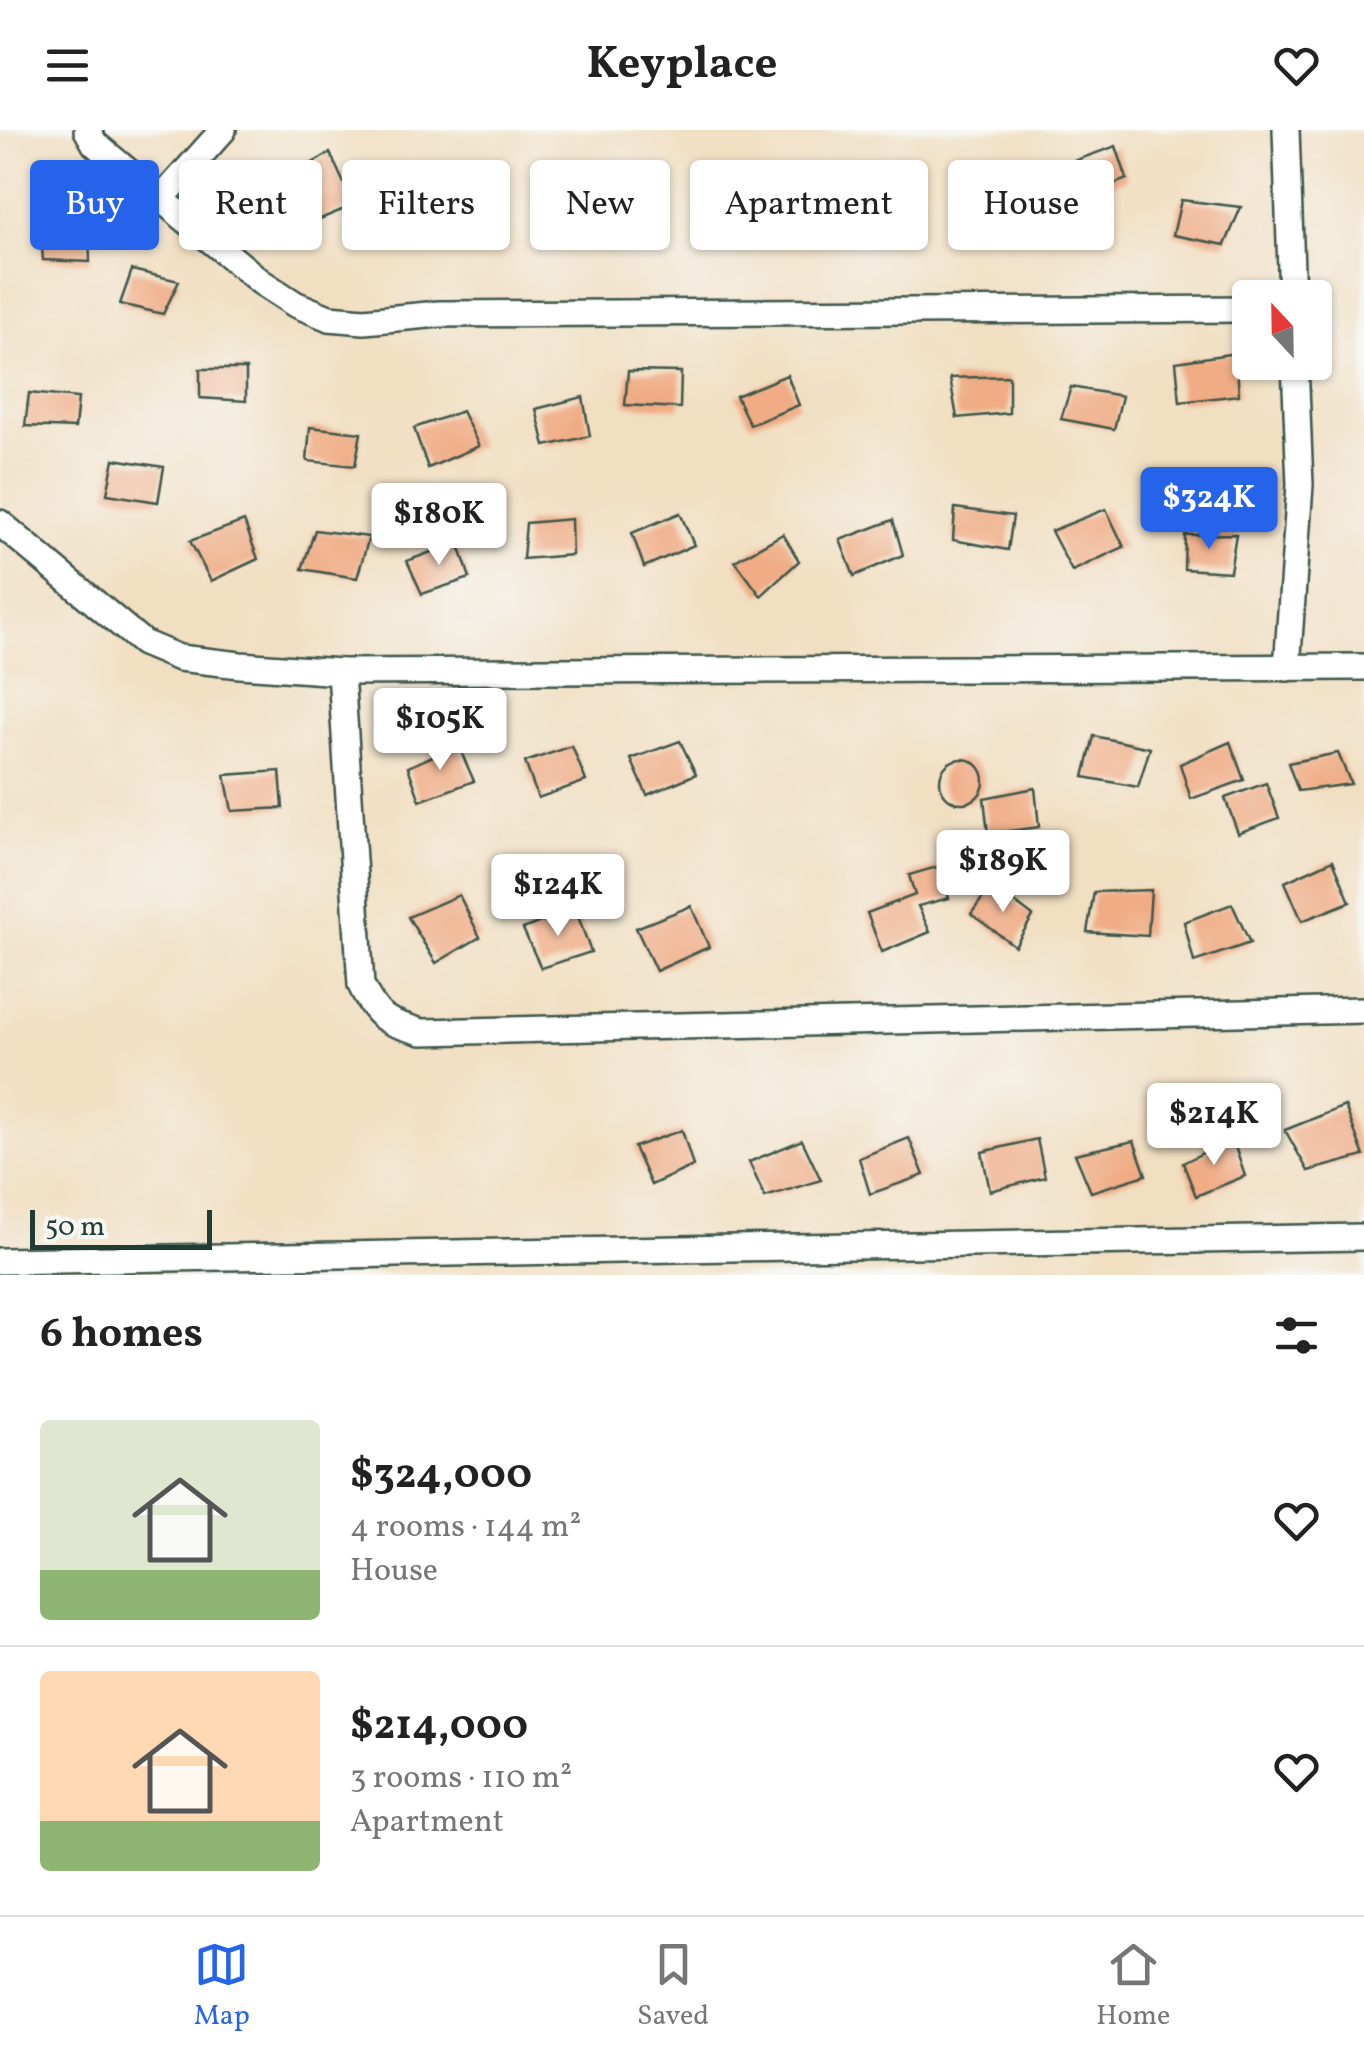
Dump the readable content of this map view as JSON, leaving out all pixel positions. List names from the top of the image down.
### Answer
{
  "scale_bar": "50 m",
  "north": "top",
  "page": {
    "header": "Keyplace",
    "chip": [
      "Buy",
      "Rent",
      "Filters",
      "New",
      "Apartment",
      "House"
    ],
    "price": [
      "$324K",
      "$180K",
      "$105K",
      "$189K",
      "$124K",
      "$214K"
    ],
    "scale": "50 m",
    "heading": "6 homes",
    "list": [
      {
        "name": "$324,000",
        "note": "4 rooms · 144 m² · House"
      },
      {
        "name": "$214,000",
        "note": "3 rooms · 110 m² · Apartment"
      }
    ],
    "tabs": ["Map", "Saved", "Home"]
  }
}
